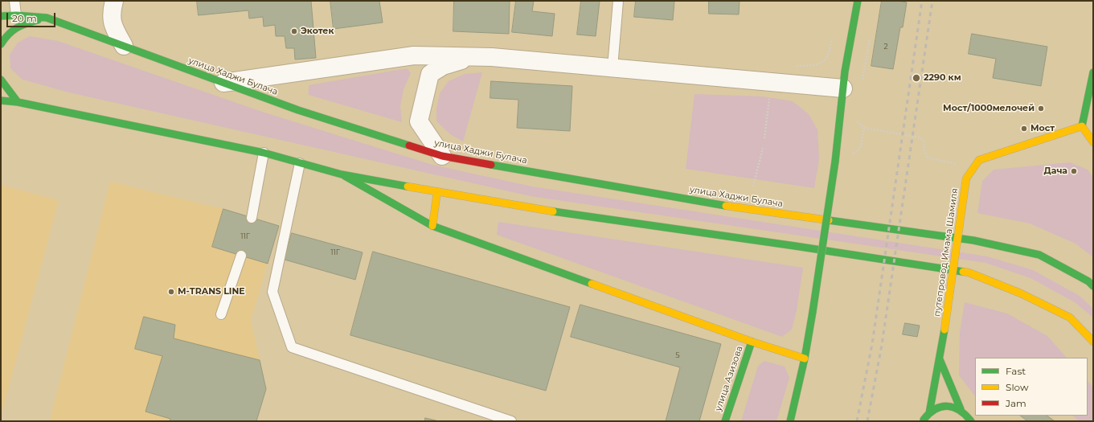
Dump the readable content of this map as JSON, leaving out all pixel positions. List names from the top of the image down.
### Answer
{
  "streets": {
    "main road": ["улица Хаджи Булача", "путепровод Имама Шамиля", "улица Азизова"]
  },
  "places": [
    "Экотек",
    "2290 км",
    "Мост/1000мелочей",
    "Мост",
    "Дача",
    "М-TRANS LINE"
  ],
  "house_numbers": [
    "2",
    "11Г",
    "11Г",
    "5"
  ],
  "legend": ["Fast", "Slow", "Jam"],
  "scale_bar": "20 m"
}
